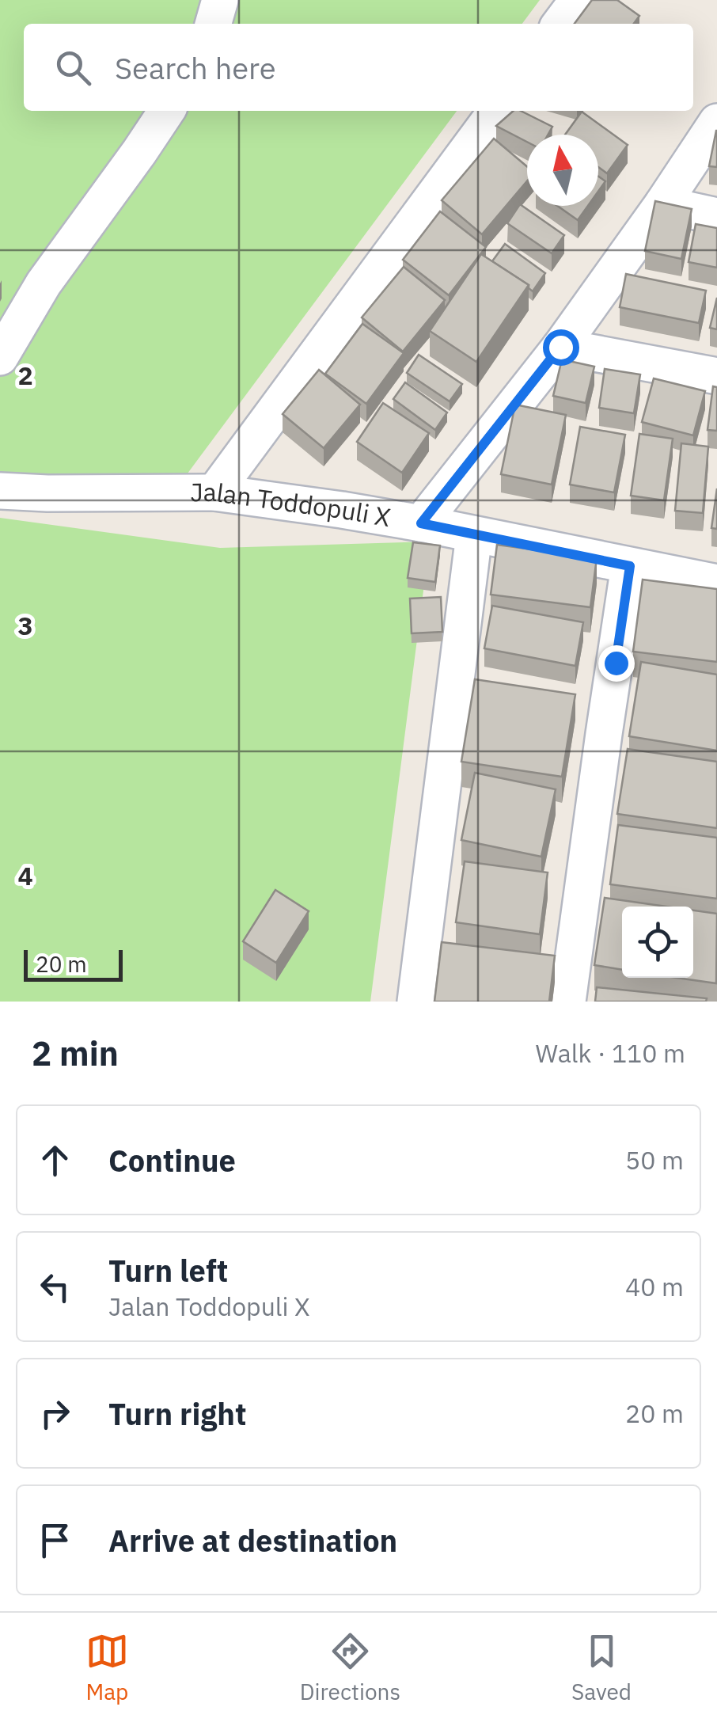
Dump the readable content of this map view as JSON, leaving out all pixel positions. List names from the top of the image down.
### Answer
{
  "streets": {
    "street": ["Jalan Toddopuli X"]
  },
  "scale_bar": "20 m",
  "north": "top",
  "page": {
    "search": "Search here",
    "scale": "20 m",
    "heading": ["2 min", "Walk · 110 m"],
    "list": [
      ["Continue", "50 m"],
      ["Turn left", "Jalan Toddopuli X", "40 m"],
      ["Turn right", "20 m"],
      "Arrive at destination"
    ],
    "nav": ["Map", "Directions", "Saved"]
  },
  "grid": {
    "rows": ["2", "3", "4"]
  }
}
